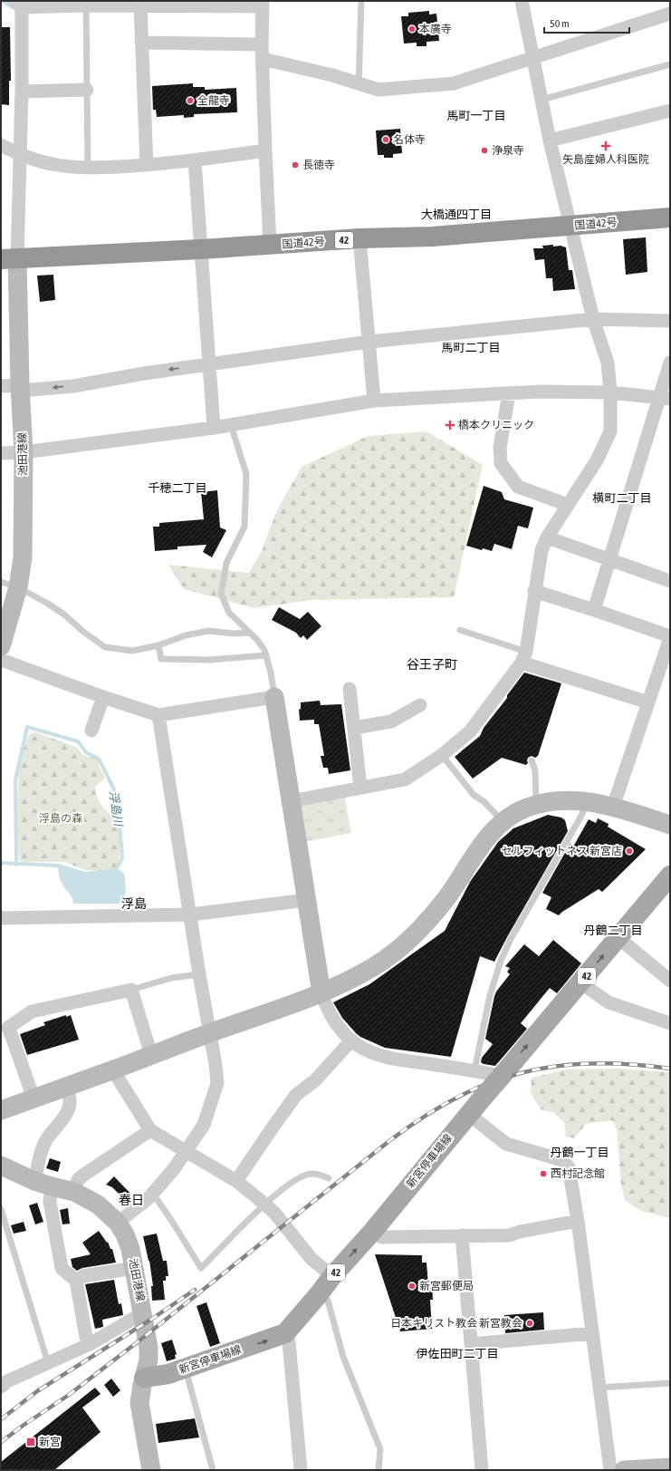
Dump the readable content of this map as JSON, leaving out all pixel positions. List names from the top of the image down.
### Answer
{
  "streets": {
    "highway": ["国道42号", "42"],
    "main road": ["新宮停車場線"],
    "street": ["池田港線"]
  },
  "crossings": [
    ["国道42号", "池田港線"],
    ["池田港線", "新宮停車場線"]
  ],
  "one_way": ["新宮停車場線"],
  "districts": [
    "馬町一丁目",
    "大橋通四丁目",
    "馬町二丁目",
    "千穂二丁目",
    "横町二丁目",
    "谷王子町",
    "浮島",
    "丹鶴二丁目",
    "丹鶴一丁目",
    "春日",
    "伊佐田町二丁目"
  ],
  "water": ["浮島川"],
  "parks": ["浮島の森"],
  "places": {
    "other": [
      "本廣寺",
      "全龍寺",
      "名体寺",
      "浄泉寺",
      "長徳寺",
      "セルフィットネス 新宮店",
      "西村記念館",
      "新宮郵便局",
      "日本キリスト教会 新宮教会"
    ],
    "health": ["矢島産婦人科医院", "橋本クリニック"],
    "transit": ["新宮"]
  },
  "scale_bar": "50 m"
}
